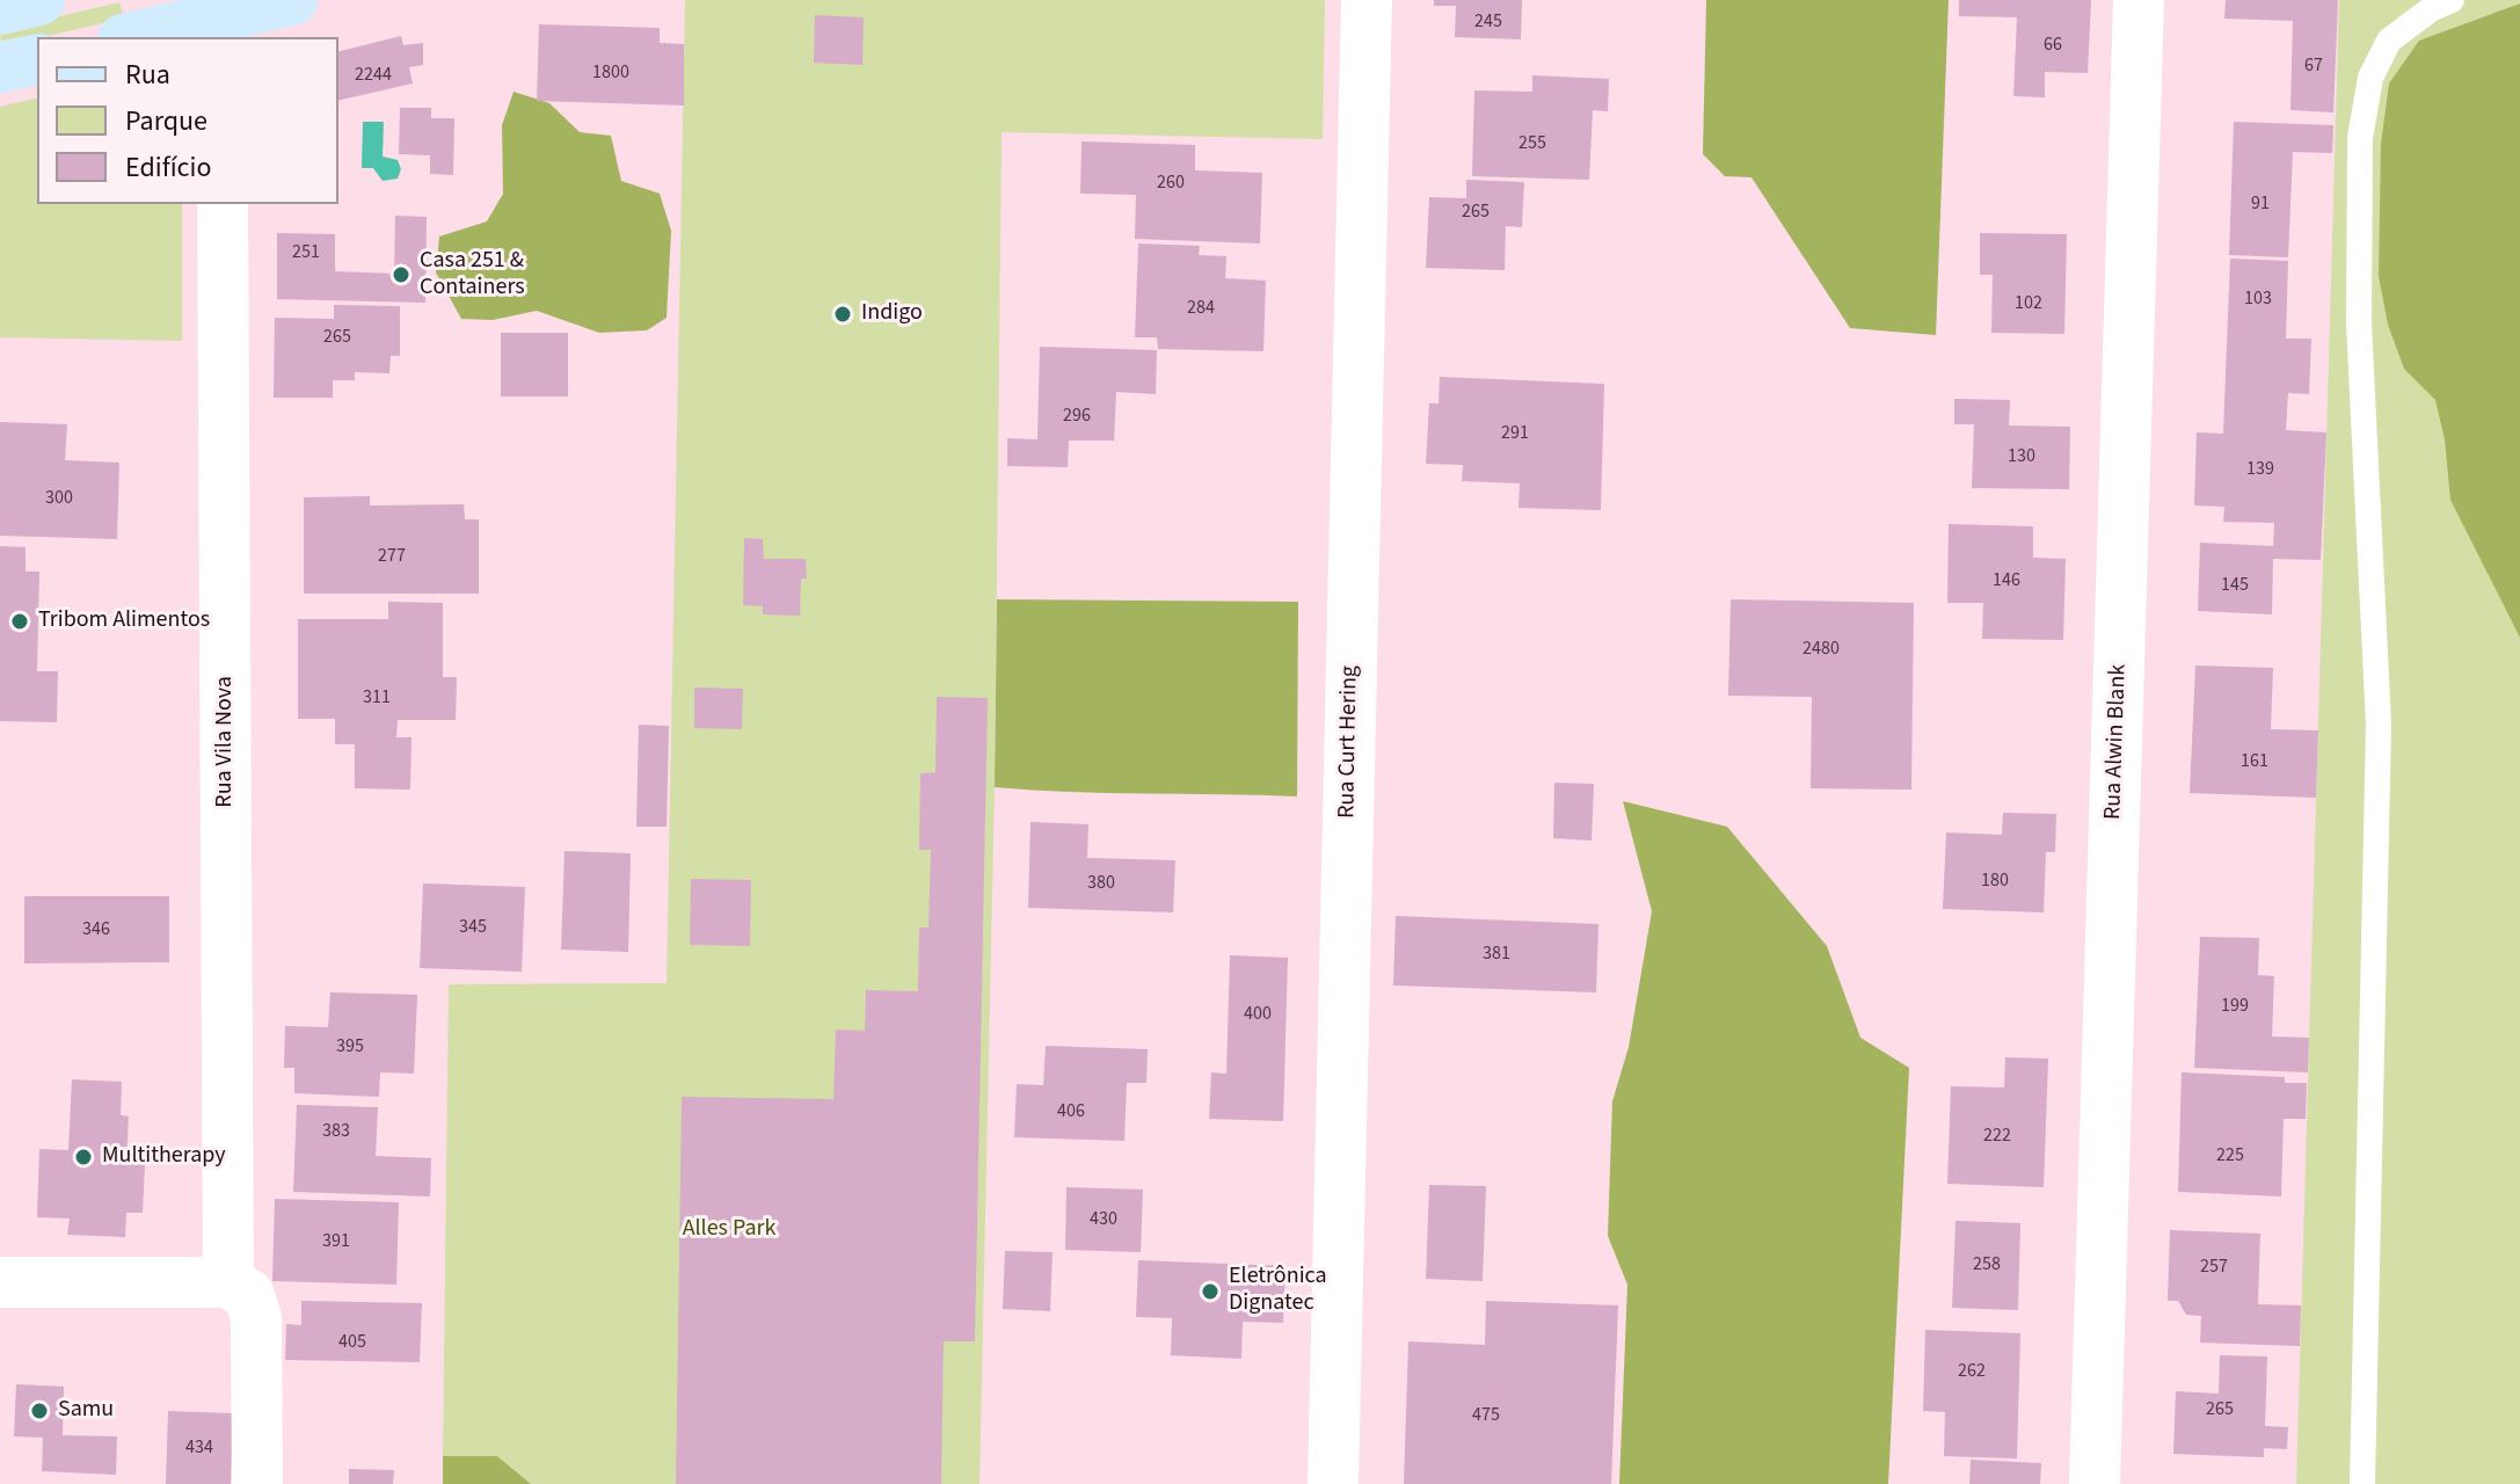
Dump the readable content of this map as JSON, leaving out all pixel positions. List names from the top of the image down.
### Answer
{
  "streets": {
    "street": ["Rua Vila Nova", "Rua Curt Hering", "Rua Alwin Blank"]
  },
  "parks": ["Alles Park"],
  "places": [
    "Casa 251 & Containers",
    "Indigo",
    "Tribom Alimentos",
    "Multitherapy",
    "Eletrônica Dignatec",
    "Samu"
  ],
  "house_numbers": [
    "245",
    "66",
    "67",
    "1800",
    "2244",
    "255",
    "260",
    "91",
    "265",
    "251",
    "103",
    "102",
    "284",
    "265",
    "296",
    "291",
    "130",
    "139",
    "300",
    "277",
    "146",
    "145",
    "2480",
    "311",
    "161",
    "180",
    "380",
    "345",
    "346",
    "381",
    "199",
    "400",
    "395",
    "406",
    "383",
    "222",
    "225",
    "430",
    "391",
    "258",
    "257",
    "405",
    "262",
    "265",
    "475",
    "434"
  ],
  "legend": ["Rua", "Parque", "Edifício"]
}
